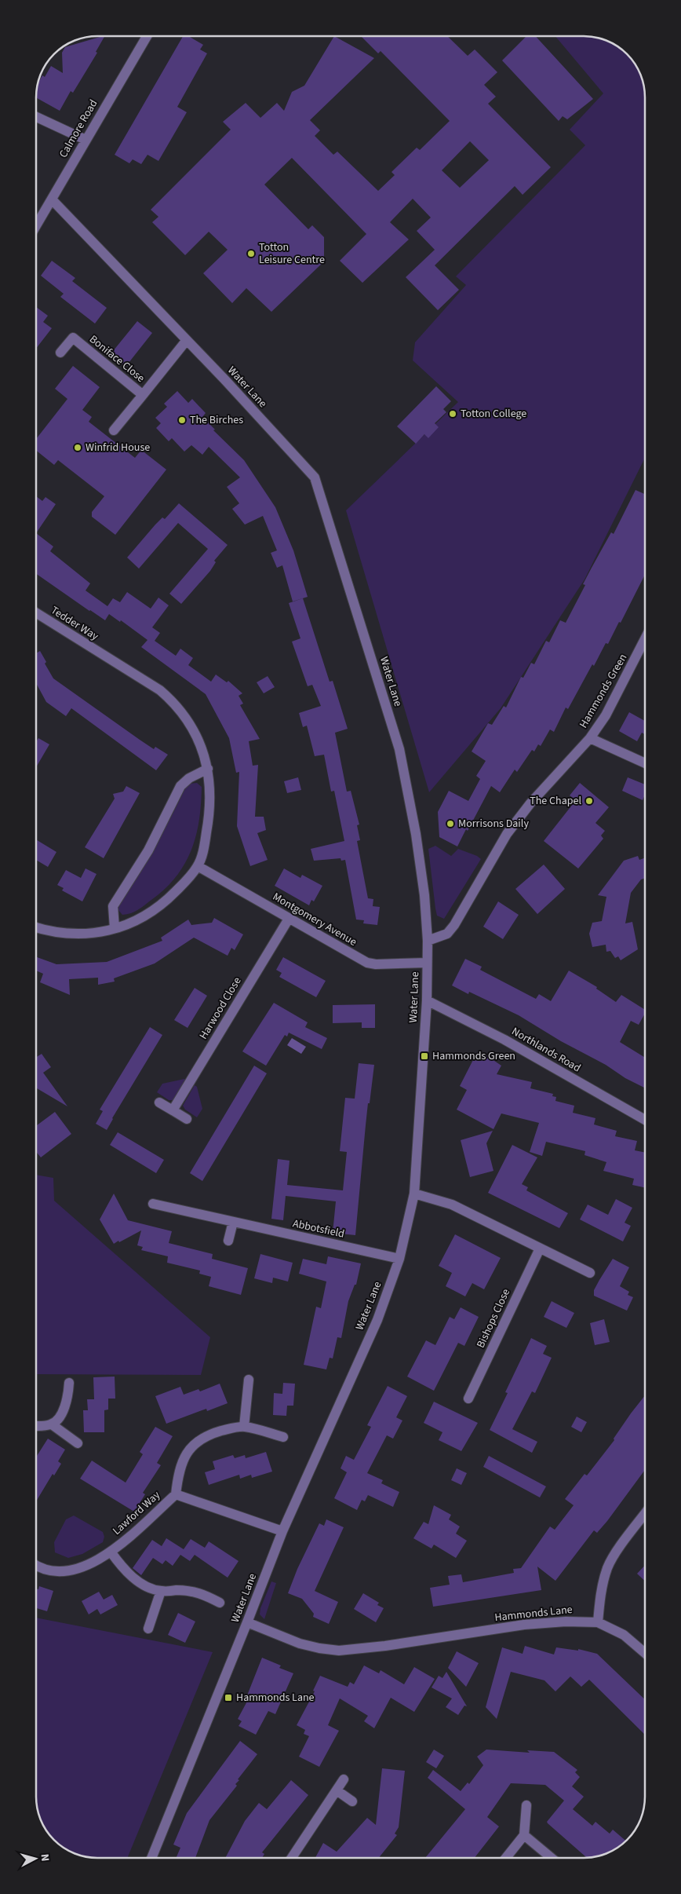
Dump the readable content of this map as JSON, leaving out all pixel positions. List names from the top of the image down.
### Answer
{
  "streets": {
    "street": [
      "Calmore Road",
      "Boniface Close",
      "Water Lane",
      "Tedder Way",
      "Hammonds Green",
      "Montgomery Avenue",
      "Harwood Close",
      "Northlands Road",
      "Abbotsfield",
      "Bishops Close",
      "Lawford Way",
      "Hammonds Lane"
    ]
  },
  "crossings": [
    ["Calmore Road", "Water Lane"],
    ["Boniface Close", "Water Lane"],
    ["Water Lane", "Hammonds Green"],
    ["Water Lane", "Montgomery Avenue"],
    ["Water Lane", "Northlands Road"],
    ["Water Lane", "Abbotsfield"],
    ["Water Lane", "Lawford Way"],
    ["Water Lane", "Hammonds Lane"],
    ["Tedder Way", "Montgomery Avenue"],
    ["Montgomery Avenue", "Harwood Close"]
  ],
  "places": {
    "other": [
      "Totton Leisure Centre",
      "Totton College",
      "The Birches",
      "Winfrid House",
      "The Chapel",
      "Morrisons Daily"
    ],
    "transit": ["Hammonds Green", "Hammonds Lane"]
  },
  "north": "right"
}
